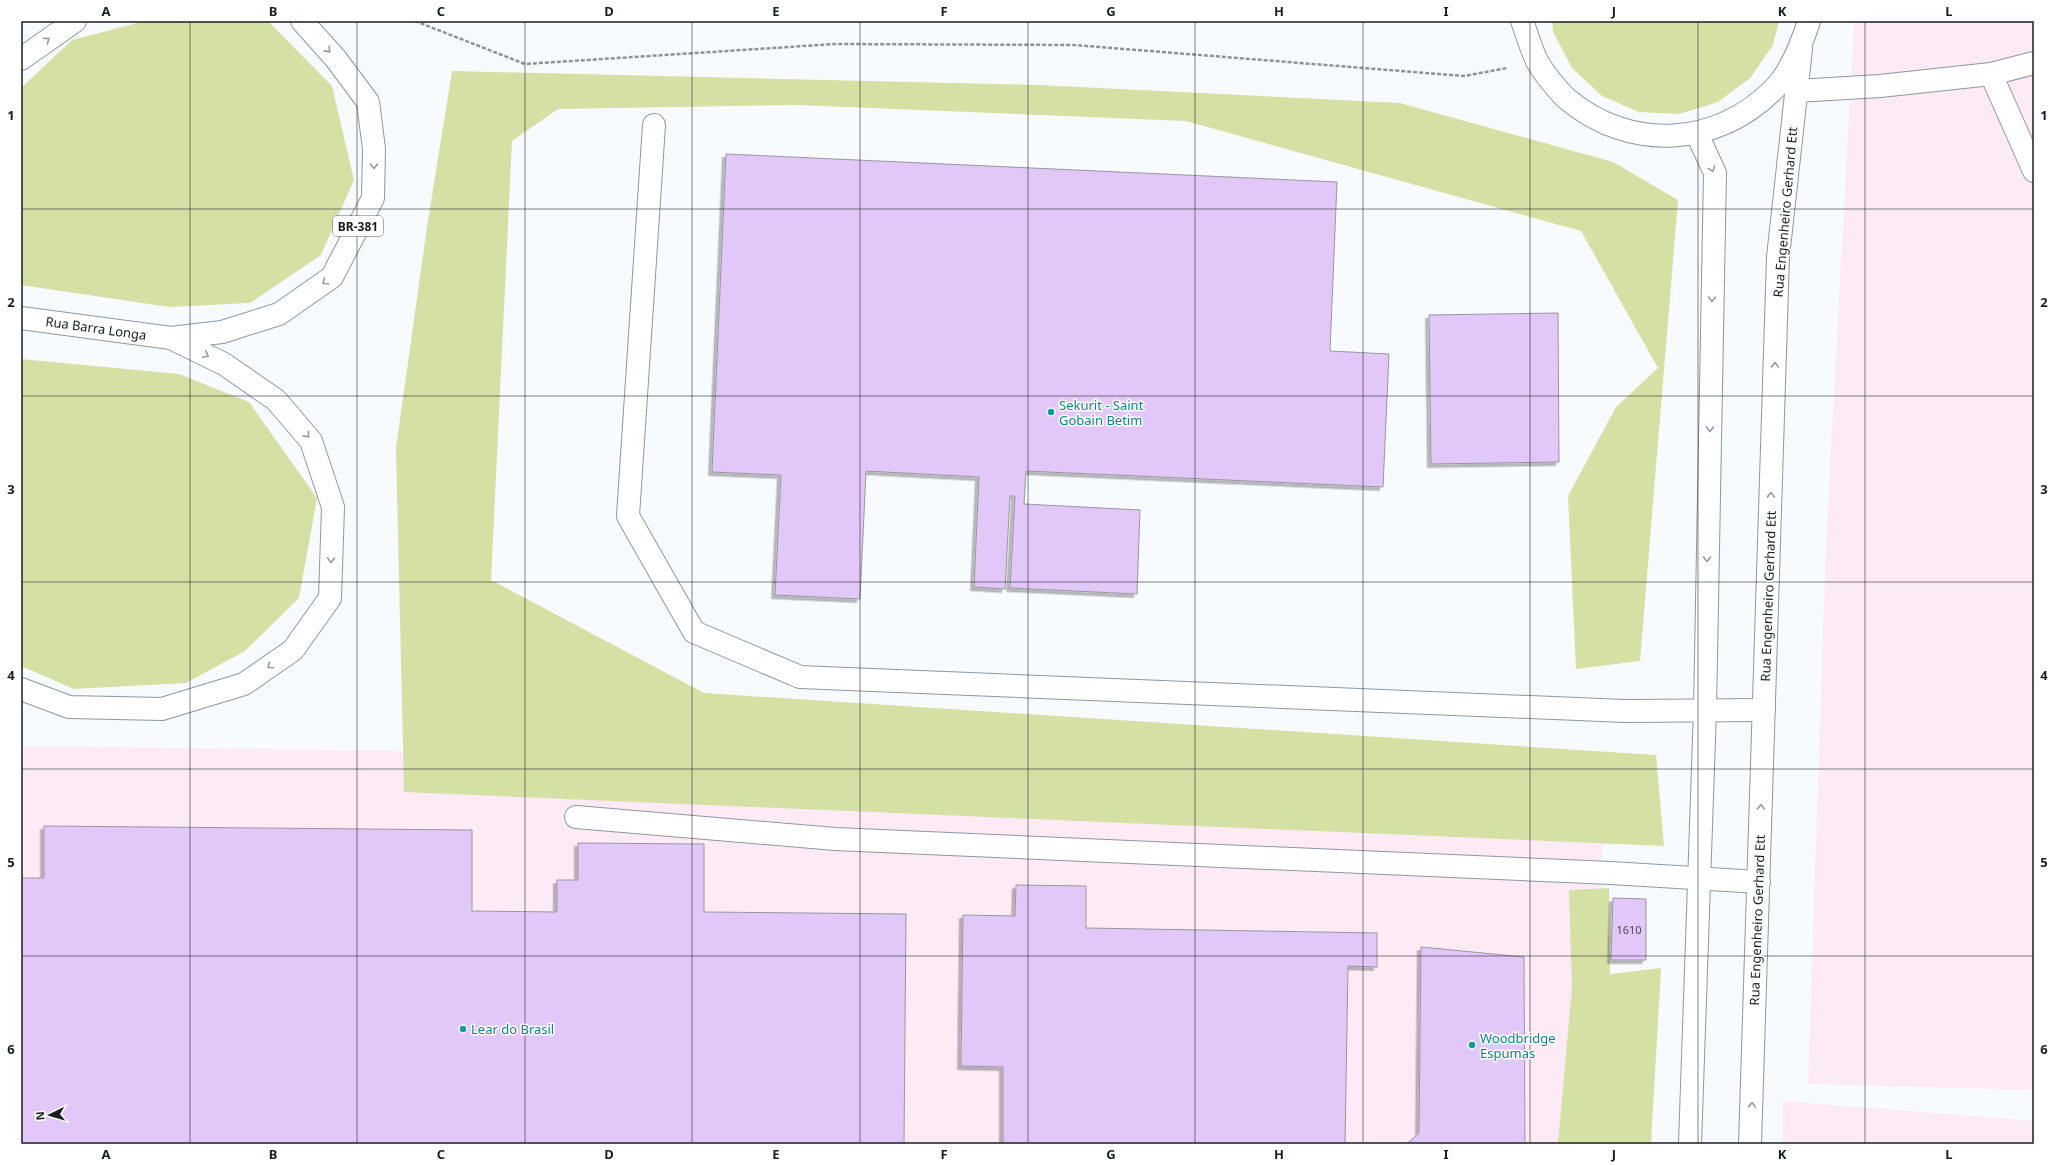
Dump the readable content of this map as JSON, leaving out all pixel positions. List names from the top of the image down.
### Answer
{
  "streets": {
    "main road": ["Rua Engenheiro Gerhard Ett", "BR-381", "Rua Barra Longa"]
  },
  "crossings": [
    ["BR-381", "Rua Barra Longa"]
  ],
  "places": ["Sekurit - Saint Gobain Betim", "Lear do Brasil", "Woodbridge Espumas"],
  "house_numbers": ["1610"],
  "north": "left",
  "grid": {
    "columns": [
      "A",
      "B",
      "C",
      "D",
      "E",
      "F",
      "G",
      "H",
      "I",
      "J",
      "K",
      "L"
    ],
    "rows": [
      "1",
      "2",
      "3",
      "4",
      "5",
      "6"
    ]
  }
}
